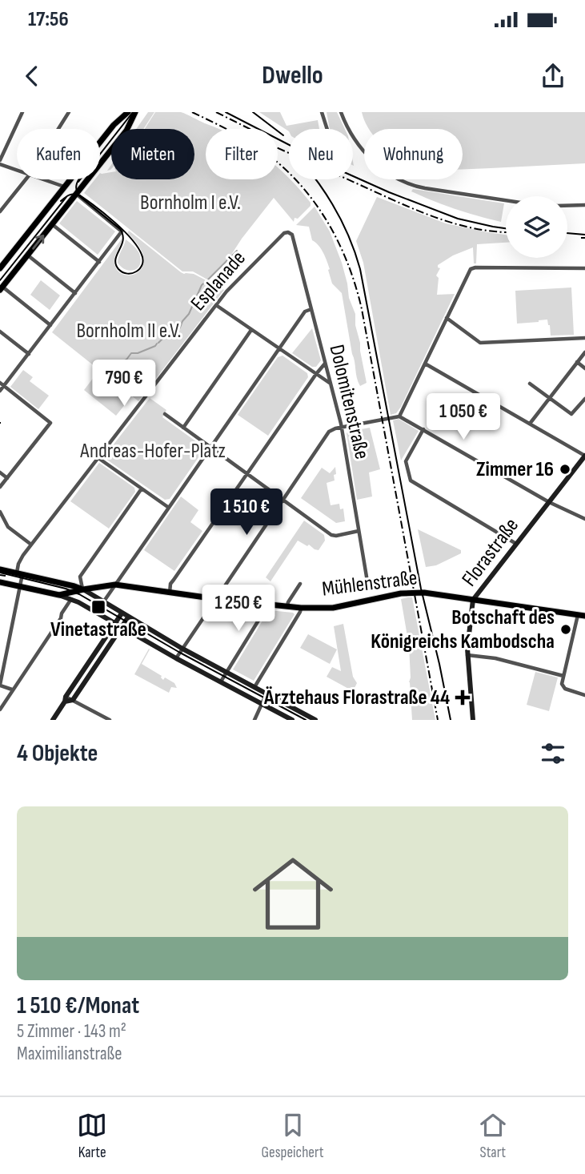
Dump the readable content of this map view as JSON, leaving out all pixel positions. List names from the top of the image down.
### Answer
{
  "streets": {
    "main road": ["Mühlenstraße"],
    "street": ["Esplanade", "Dolomitenstraße", "Florastraße"]
  },
  "crossings": [
    ["Esplanade", "Dolomitenstraße"],
    ["Florastraße", "Mühlenstraße"]
  ],
  "parks": ["Bornholm I e.V.", "Bornholm II e.V.", "Andreas-Hofer-Platz"],
  "places": {
    "other": ["Zimmer 16", "Botschaft des Königreichs Kambodscha"],
    "transit": ["Vinetastraße"],
    "health": ["Ärztehaus Florastraße 44"]
  },
  "page": {
    "status": "17:56",
    "header": "Dwello",
    "chip": [
      "Kaufen",
      "Mieten",
      "Filter",
      "Neu",
      "Wohnung"
    ],
    "price": [
      "790 €",
      "1 050 €",
      "1 510 €",
      "1 250 €"
    ],
    "heading": "4 Objekte",
    "list": [
      {
        "name": "1 510 €/Monat",
        "note": "5 Zimmer · 143 m² · Maximilianstraße"
      }
    ],
    "tabs": ["Karte", "Gespeichert", "Start"]
  }
}
